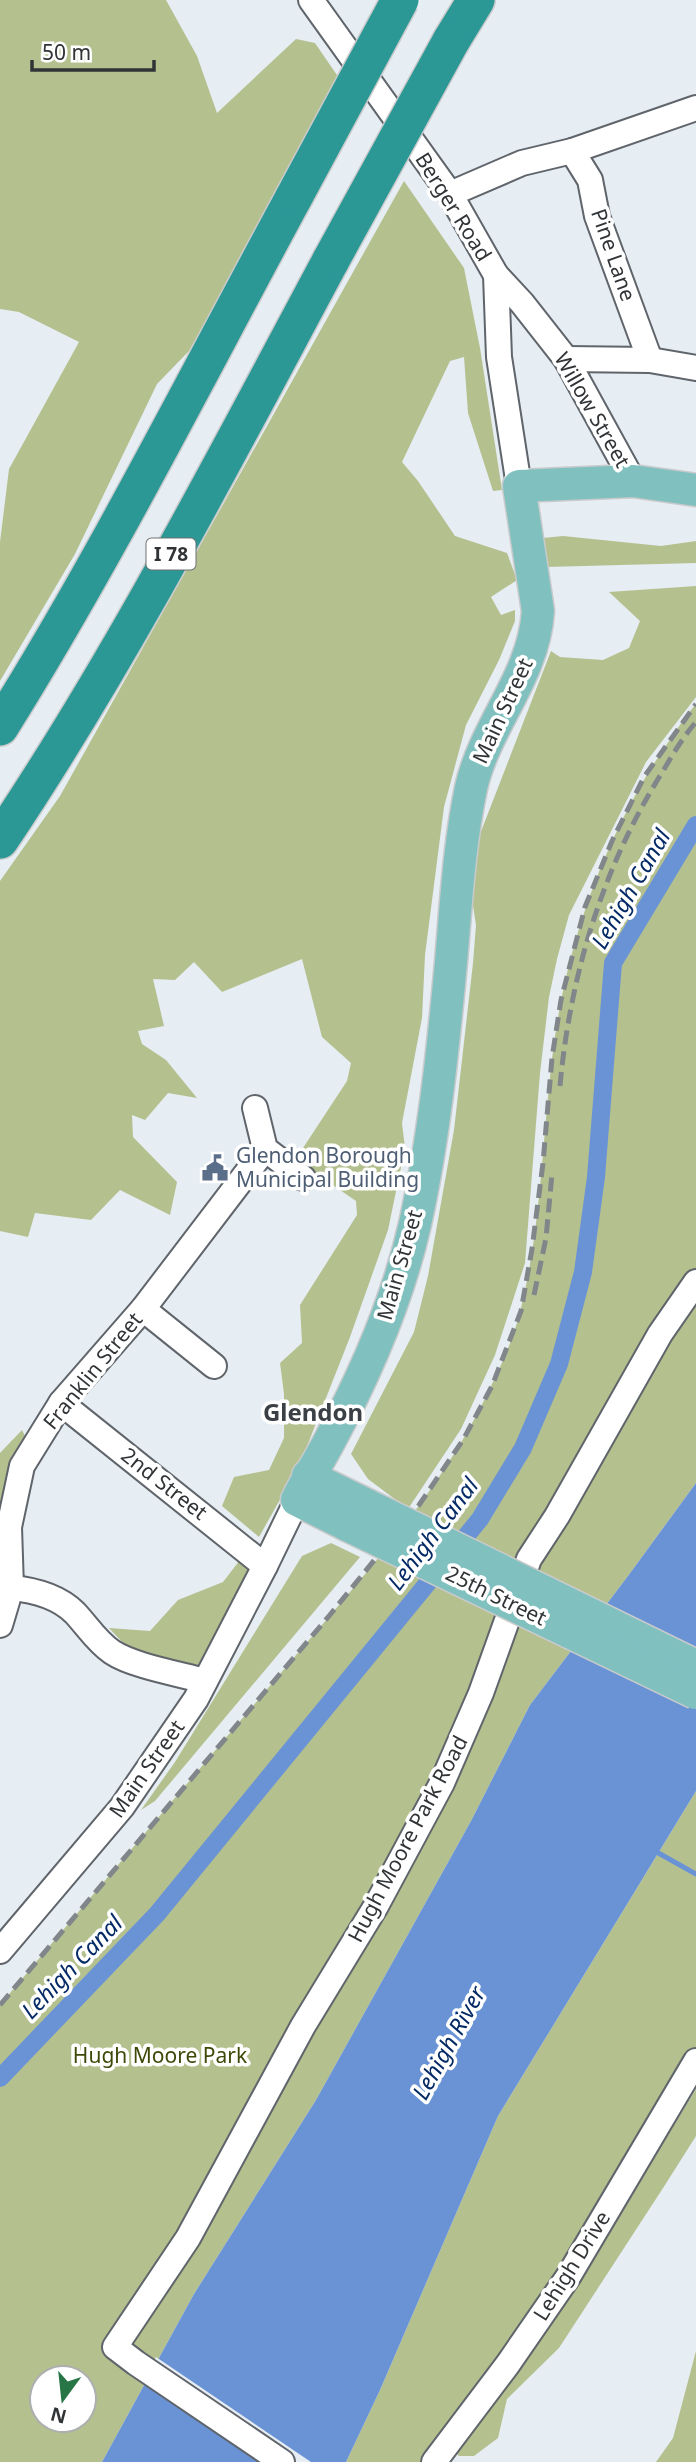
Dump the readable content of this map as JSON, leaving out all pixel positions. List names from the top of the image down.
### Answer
{
  "streets": {
    "highway": ["I 78"],
    "main road": ["Main Street", "25th Street"],
    "street": [
      "Berger Road",
      "Pine Lane",
      "Willow Street",
      "Franklin Street",
      "2nd Street",
      "Hugh Moore Park Road",
      "Lehigh Drive"
    ]
  },
  "crossings": [
    ["Berger Road", "Willow Street"],
    ["Berger Road", "Main Street"],
    ["Main Street", "2nd Street"],
    ["Main Street", "25th Street"],
    ["Franklin Street", "2nd Street"]
  ],
  "districts": ["Glendon"],
  "water": ["Lehigh Canal", "Lehigh River"],
  "parks": ["Hugh Moore Park"],
  "places": {
    "public building": ["Glendon Borough Municipal Building"]
  },
  "scale_bar": "50 m",
  "north": "bottom"
}
